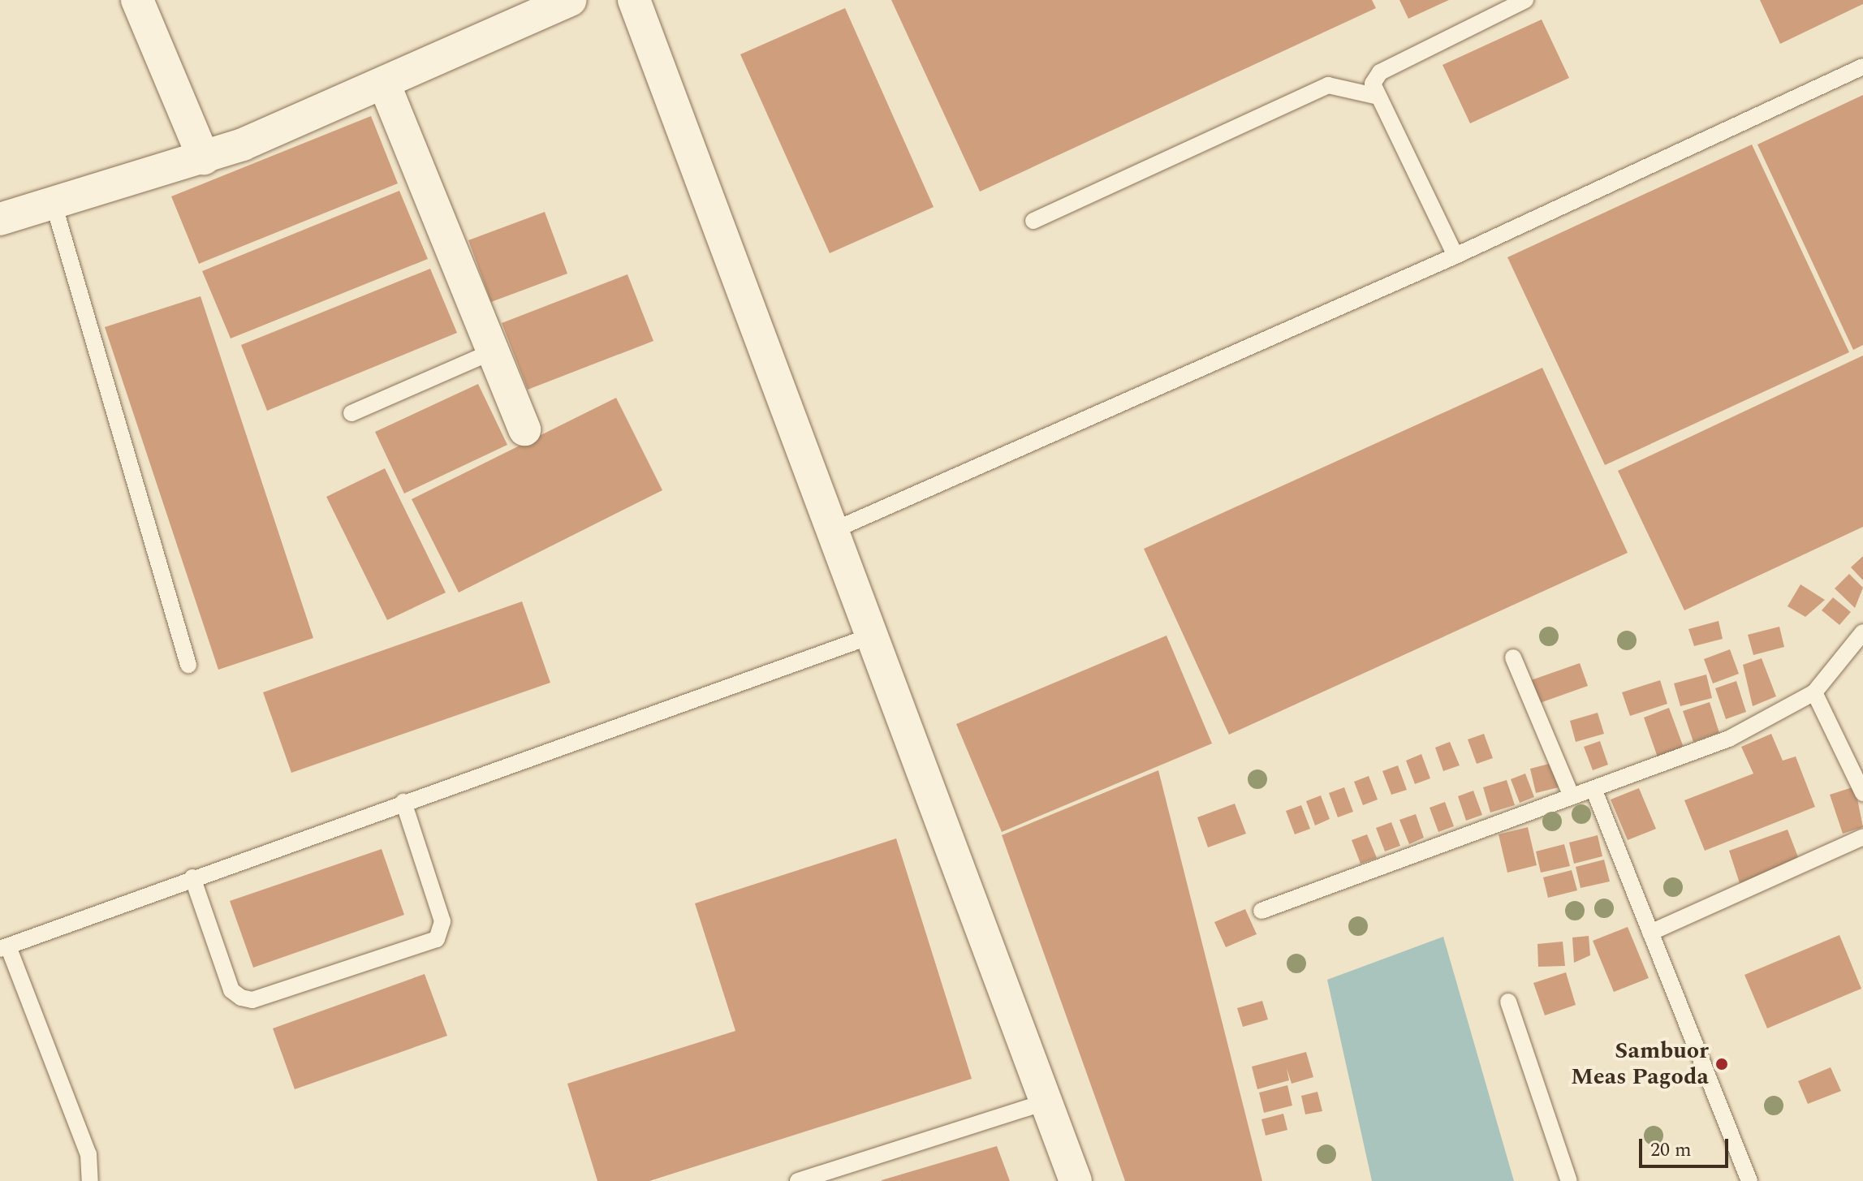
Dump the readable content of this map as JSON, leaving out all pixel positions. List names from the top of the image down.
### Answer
{
  "places": ["Sambuor Meas Pagoda"],
  "scale_bar": "20 m"
}
